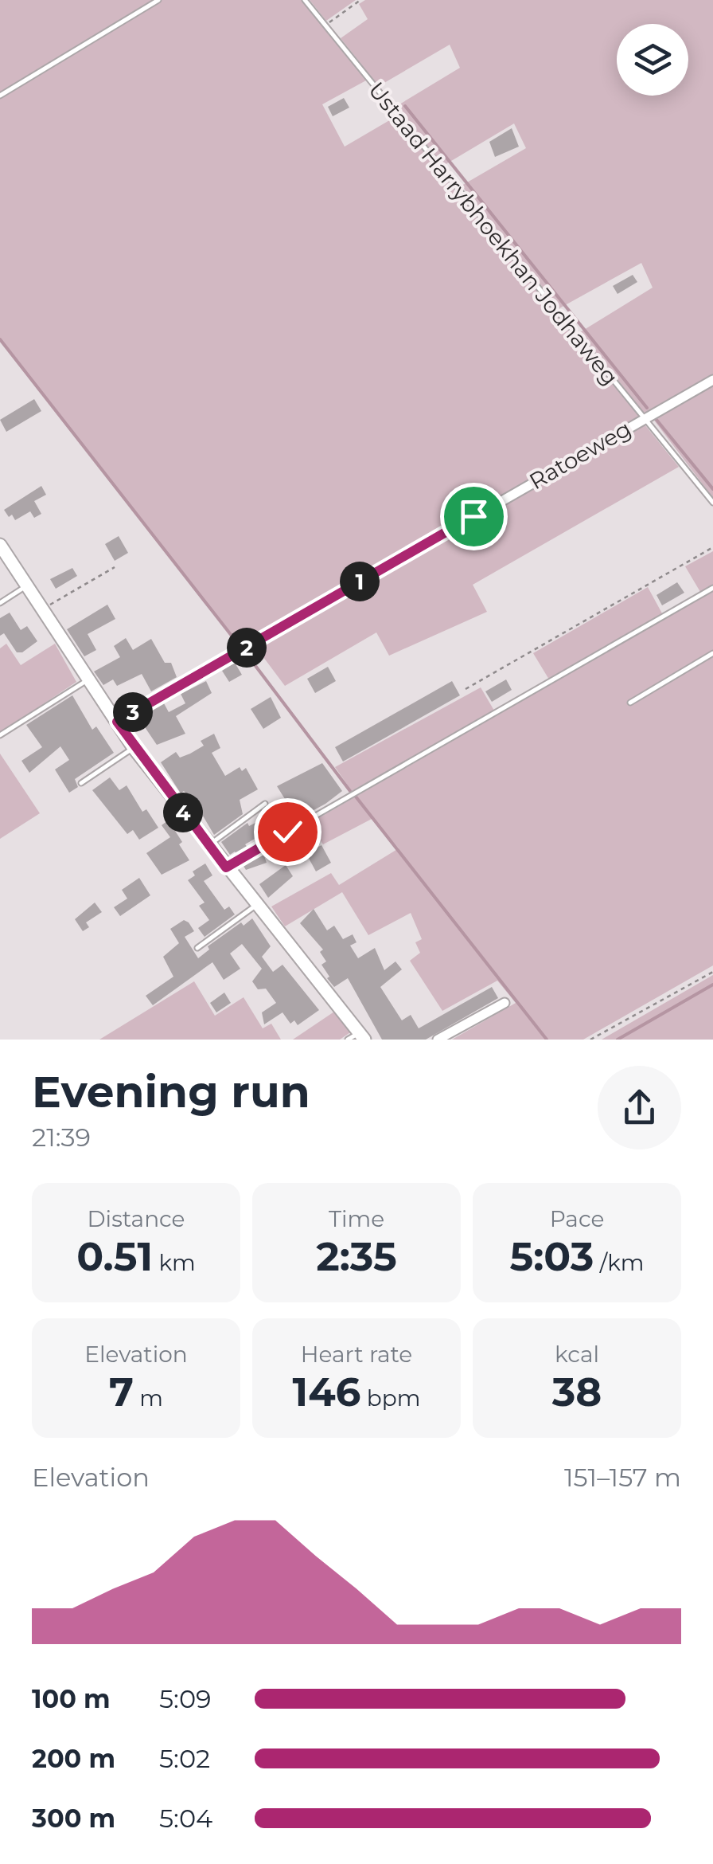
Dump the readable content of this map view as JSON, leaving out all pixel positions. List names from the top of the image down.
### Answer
{
  "streets": {
    "street": ["Ratoeweg"],
    "lane": ["Ustaad Harrybhoekhan Jodhaweg"]
  },
  "crossings": [
    ["Ustaad Harrybhoekhan Jodhaweg", "Ratoeweg"]
  ],
  "page": {
    "pins": [
      "1",
      "2",
      "3",
      "4"
    ],
    "heading": ["Evening run", "21:39"],
    "stats": [
      ["Distance", "0.51 km"],
      ["Time", "2:35"],
      ["Pace", "5:03 /km"],
      ["Elevation", "7 m"],
      ["Heart rate", "146 bpm"],
      ["kcal", "38"]
    ],
    "chart": ["Elevation", "151–157 m"],
    "list": [
      {
        "name": "100 m",
        "note": "5:09"
      },
      {
        "name": "200 m",
        "note": "5:02"
      },
      {
        "name": "300 m",
        "note": "5:04"
      }
    ]
  }
}
